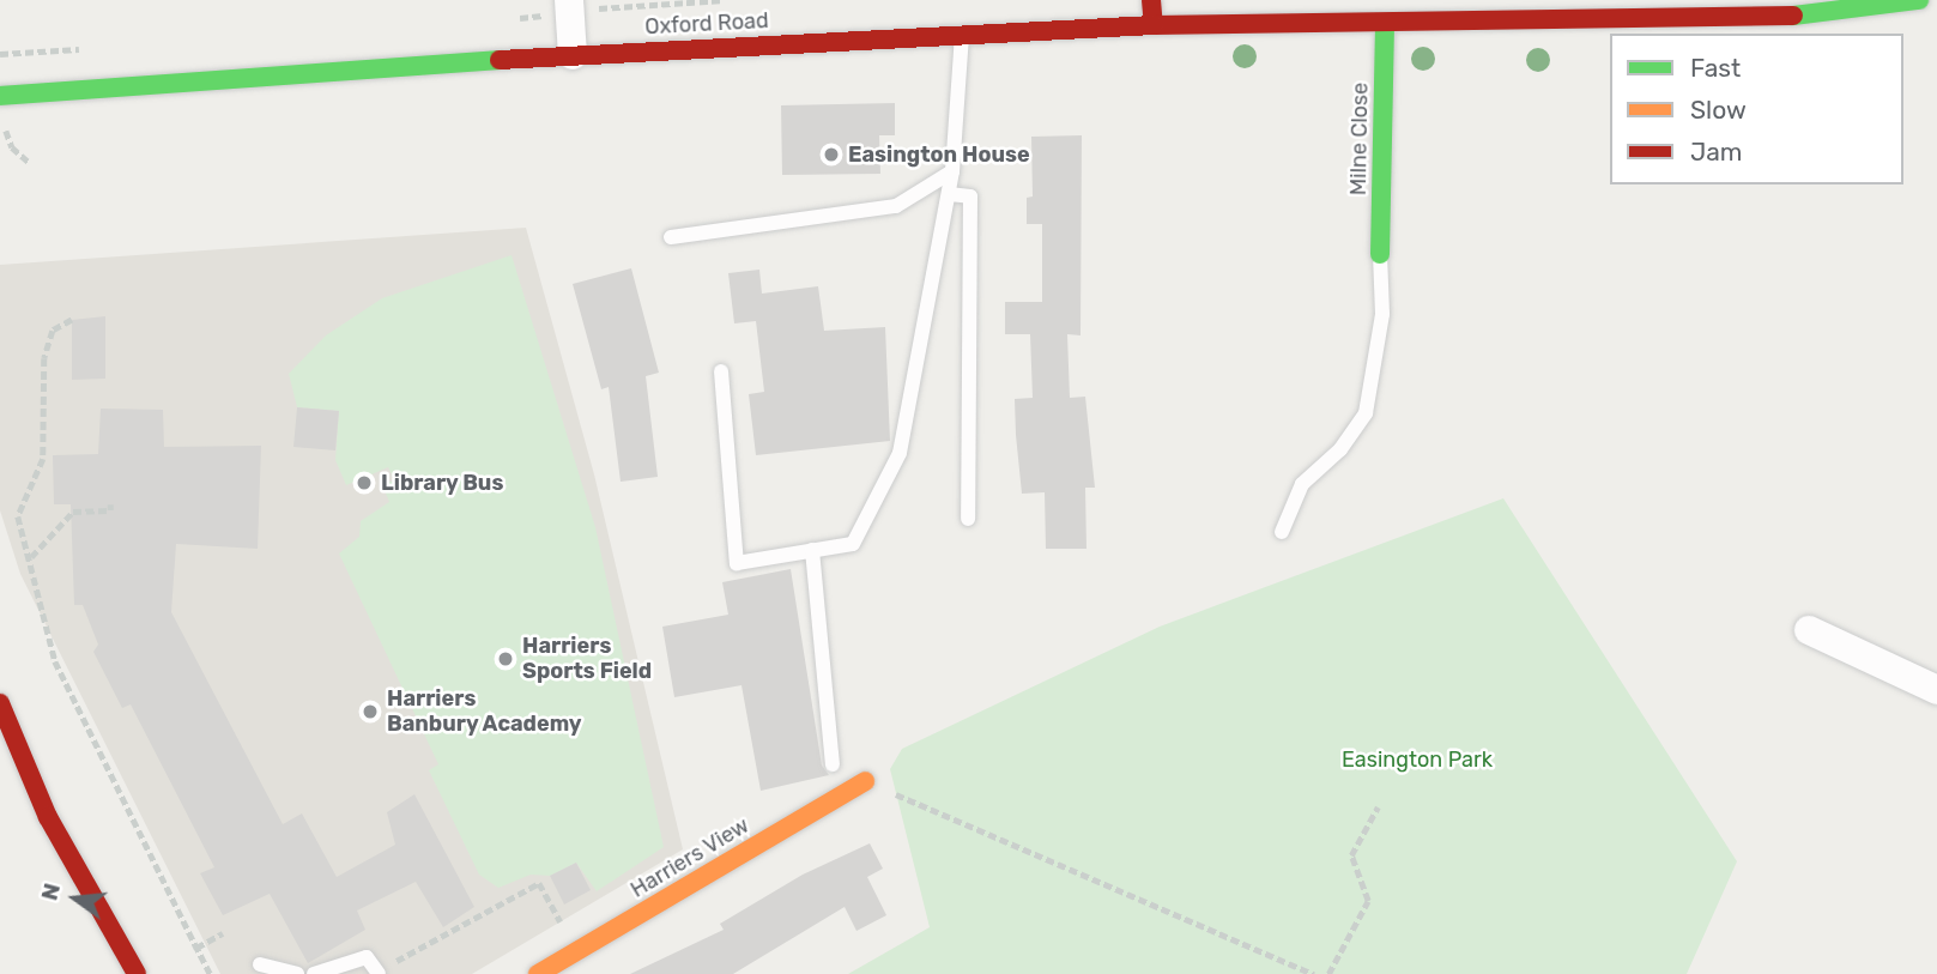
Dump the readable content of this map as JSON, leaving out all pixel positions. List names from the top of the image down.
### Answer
{
  "streets": {
    "main road": ["Oxford Road", "Milne Close", "Harriers View"]
  },
  "crossings": [
    ["Oxford Road", "Milne Close"]
  ],
  "parks": ["Easington Park"],
  "places": [
    "Easington House",
    "Library Bus",
    "Harriers Sports Field",
    "Harriers Banbury Academy"
  ],
  "legend": ["Fast", "Slow", "Jam"],
  "north": "left"
}
